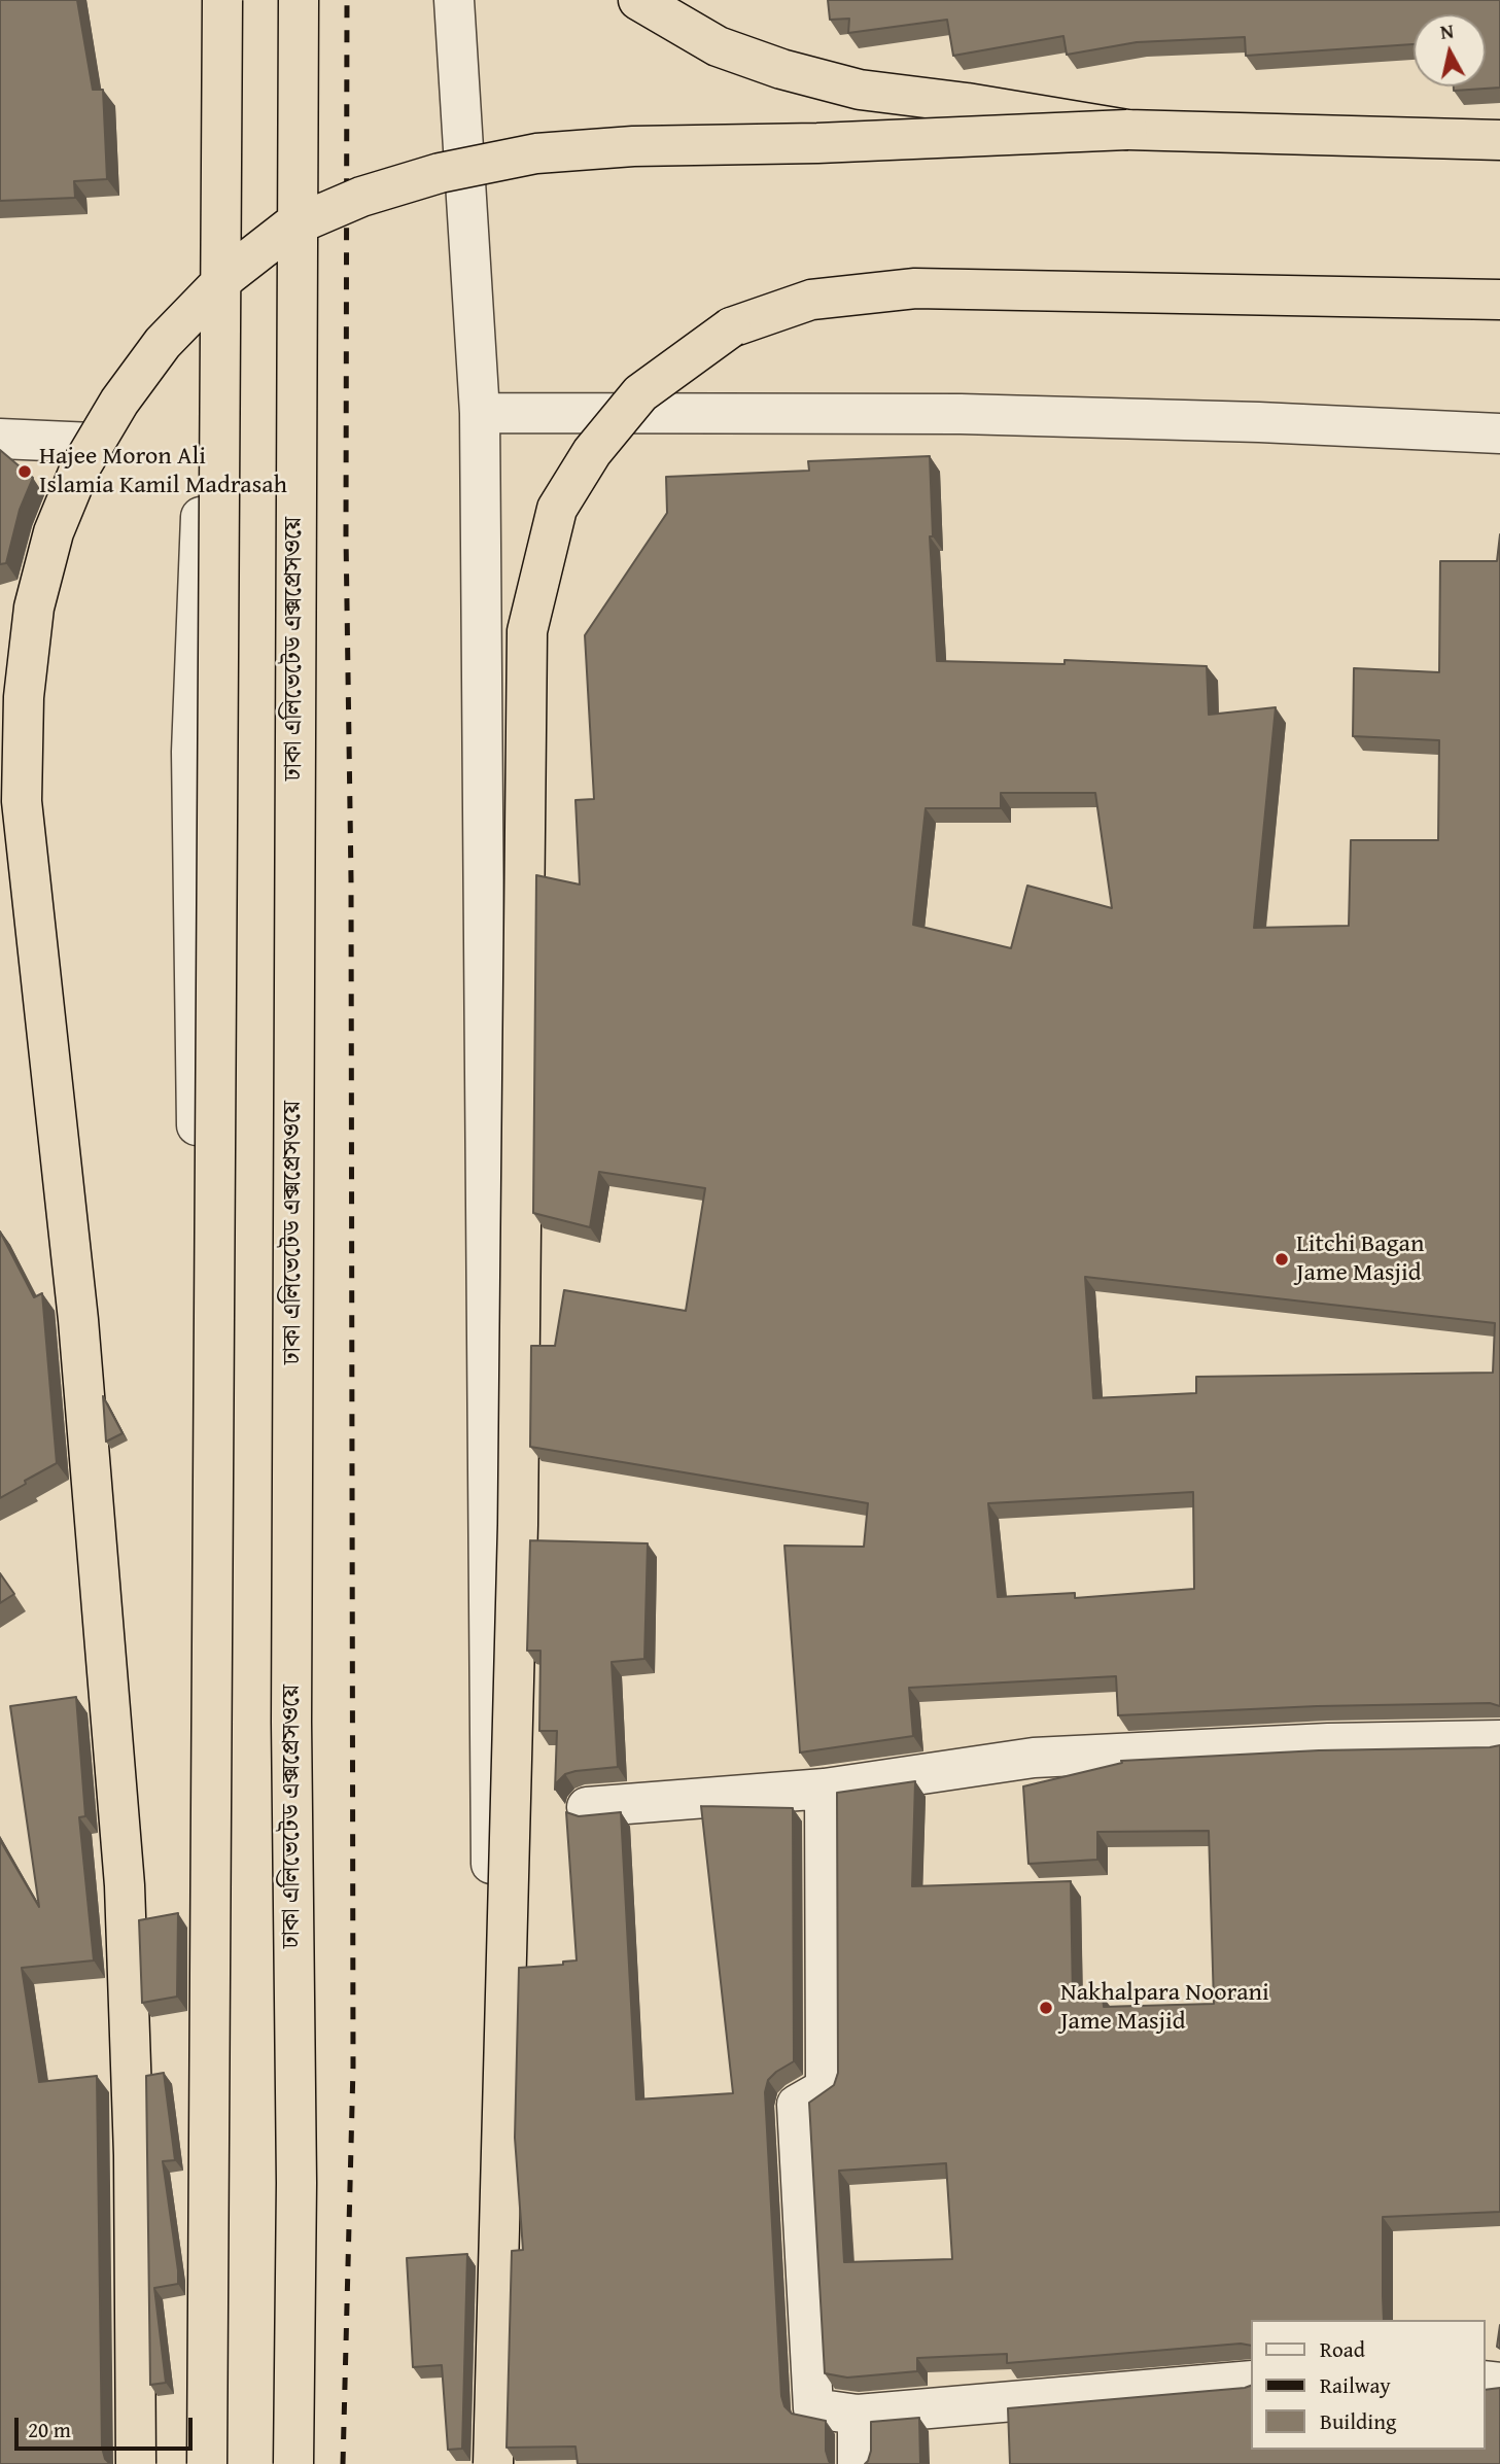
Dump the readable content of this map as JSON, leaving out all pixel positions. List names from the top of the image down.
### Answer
{
  "streets": {
    "highway": ["ঢাকা এলিভেটেড এক্সপ্রেসওয়ে"]
  },
  "places": ["Hajee Moron Ali Islamia Kamil Madrasah", "Litchi Bagan Jame Masjid", "Nakhalpara Noorani Jame Masjid"],
  "legend": ["Road", "Railway", "Building"],
  "scale_bar": "20 m",
  "north": "top"
}
